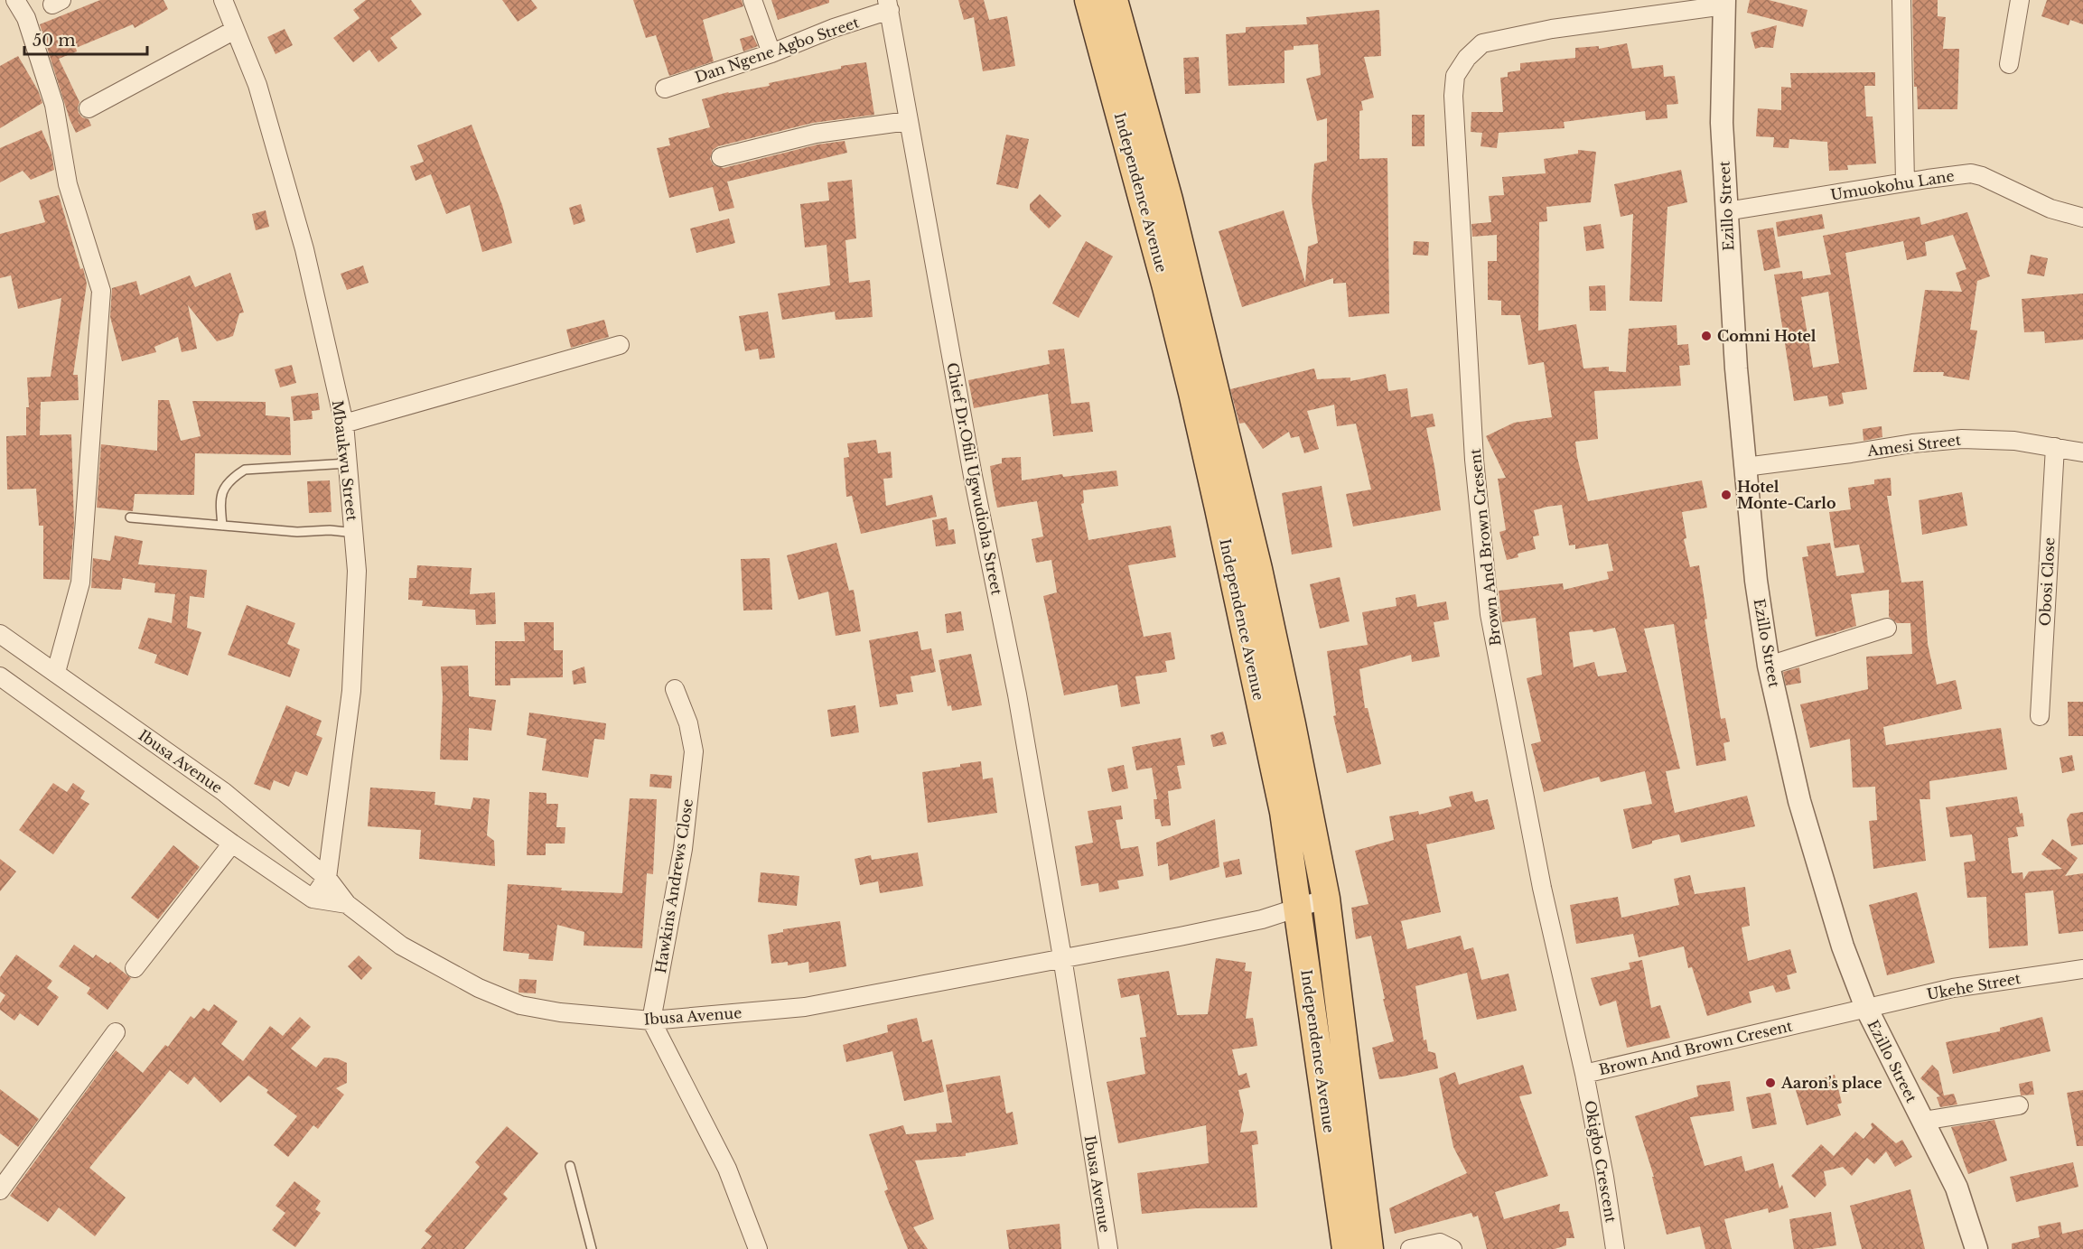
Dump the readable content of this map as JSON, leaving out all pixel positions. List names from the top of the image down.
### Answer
{
  "streets": {
    "main road": ["Independence Avenue"],
    "street": [
      "Dan Ngene Agbo Street",
      "Umuokohu Lane",
      "Ezillo Street",
      "Amesi Street",
      "Mbaukwu Street",
      "Chief Dr.Ofili Ugwudioha Street",
      "Brown And Brown Cresent",
      "Obosi Close",
      "Ibusa Avenue",
      "Hawkins Andrews Close",
      "Ukehe Street",
      "Okigbo Crescent"
    ]
  },
  "crossings": [
    ["Dan Ngene Agbo Street", "Chief Dr.Ofili Ugwudioha Street"],
    ["Umuokohu Lane", "Ezillo Street"],
    ["Independence Avenue", "Ibusa Avenue"],
    ["Ezillo Street", "Amesi Street"],
    ["Ezillo Street", "Brown And Brown Cresent"],
    ["Ezillo Street", "Ukehe Street"],
    ["Amesi Street", "Obosi Close"],
    ["Mbaukwu Street", "Ibusa Avenue"],
    ["Chief Dr.Ofili Ugwudioha Street", "Ibusa Avenue"],
    ["Brown And Brown Cresent", "Ukehe Street"],
    ["Brown And Brown Cresent", "Okigbo Crescent"],
    ["Ibusa Avenue", "Hawkins Andrews Close"]
  ],
  "places": ["Comni Hotel", "Hotel Monte-Carlo", "Aaron’s place"],
  "scale_bar": "50 m"
}
